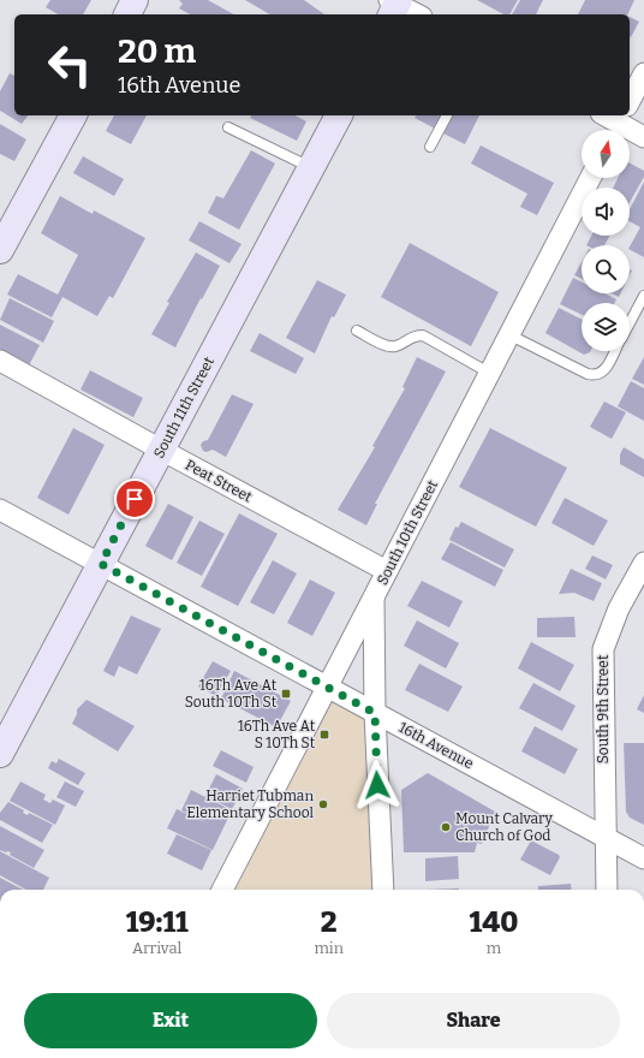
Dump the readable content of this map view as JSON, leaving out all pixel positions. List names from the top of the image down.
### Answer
{
  "streets": {
    "street": [
      "South 11th Street",
      "Peat Street",
      "South 10th Street",
      "South 9th Street",
      "16th Avenue"
    ]
  },
  "crossings": [
    ["South 11th Street", "Peat Street"],
    ["South 11th Street", "16th Avenue"],
    ["Peat Street", "South 10th Street"],
    ["South 10th Street", "16th Avenue"],
    ["South 9th Street", "16th Avenue"]
  ],
  "places": {
    "transit": ["16Th Ave At South 10Th St", "16Th Ave At S 10Th St"],
    "other": ["Harriet Tubman Elementary School", "Mount Calvary Church of God"]
  },
  "north": "top",
  "page": {
    "turn": ["20 m", "16th Avenue"],
    "eta": [
      "19:11",
      "Arrival",
      "2",
      "min",
      "140",
      "m"
    ],
    "buttons": ["Exit", "Share"]
  }
}
